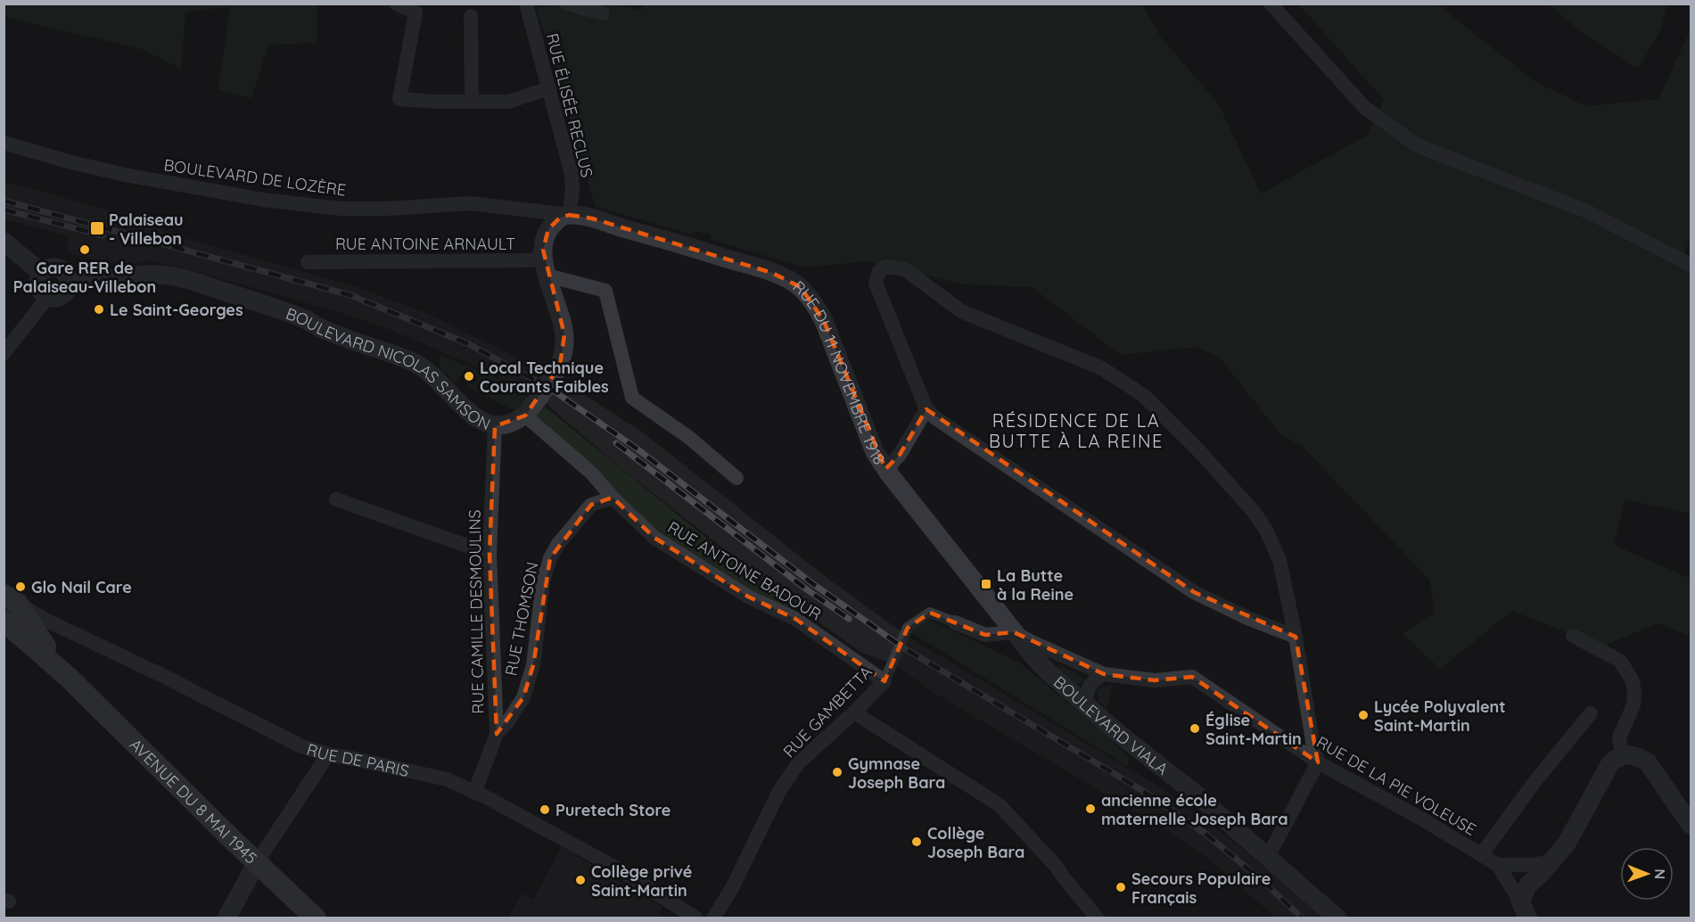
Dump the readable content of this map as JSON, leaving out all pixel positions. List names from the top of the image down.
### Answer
{
  "streets": {
    "main road": ["RUE DE PARIS", "AVENUE DU 8 MAI 1945"],
    "street": [
      "RUE ÉLISÉE RECLUS",
      "BOULEVARD DE LOZÈRE",
      "RUE ANTOINE ARNAULT",
      "BOULEVARD NICOLAS SAMSON",
      "RUE DU 11 NOVEMBRE 1918",
      "RUE ANTOINE BADOUR",
      "RUE CAMILLE DESMOULINS",
      "RUE THOMSON",
      "RUE GAMBETTA",
      "BOULEVARD VIALA",
      "RUE DE LA PIE VOLEUSE"
    ]
  },
  "crossings": [
    ["RUE ÉLISÉE RECLUS", "BOULEVARD DE LOZÈRE"],
    ["RUE ÉLISÉE RECLUS", "RUE DU 11 NOVEMBRE 1918"],
    ["BOULEVARD DE LOZÈRE", "RUE DU 11 NOVEMBRE 1918"],
    ["BOULEVARD NICOLAS SAMSON", "RUE ANTOINE BADOUR"],
    ["BOULEVARD NICOLAS SAMSON", "RUE CAMILLE DESMOULINS"],
    ["RUE DU 11 NOVEMBRE 1918", "RUE GAMBETTA"],
    ["RUE DU 11 NOVEMBRE 1918", "BOULEVARD VIALA"],
    ["RUE DU 11 NOVEMBRE 1918", "RUE DE LA PIE VOLEUSE"],
    ["RUE ANTOINE BADOUR", "RUE THOMSON"],
    ["RUE ANTOINE BADOUR", "RUE GAMBETTA"],
    ["RUE CAMILLE DESMOULINS", "RUE THOMSON"],
    ["RUE CAMILLE DESMOULINS", "RUE DE PARIS"],
    ["RUE GAMBETTA", "BOULEVARD VIALA"],
    ["RUE GAMBETTA", "RUE DE LA PIE VOLEUSE"],
    ["BOULEVARD VIALA", "RUE DE LA PIE VOLEUSE"],
    ["RUE DE PARIS", "AVENUE DU 8 MAI 1945"]
  ],
  "districts": ["RÉSIDENCE DE LA BUTTE À LA REINE"],
  "places": {
    "transit": ["Palaiseau - Villebon", "La Butte à la Reine"],
    "other": [
      "Gare RER de Palaiseau-Villebon",
      "Le Saint-Georges",
      "Local Technique Courants Faibles",
      "Glo Nail Care",
      "Lycée Polyvalent Saint-Martin",
      "Église Saint-Martin",
      "Gymnase Joseph Bara",
      "ancienne école maternelle Joseph Bara",
      "Puretech Store",
      "Collège Joseph Bara",
      "Collège privé Saint-Martin",
      "Secours Populaire Français"
    ]
  },
  "north": "right"
}
